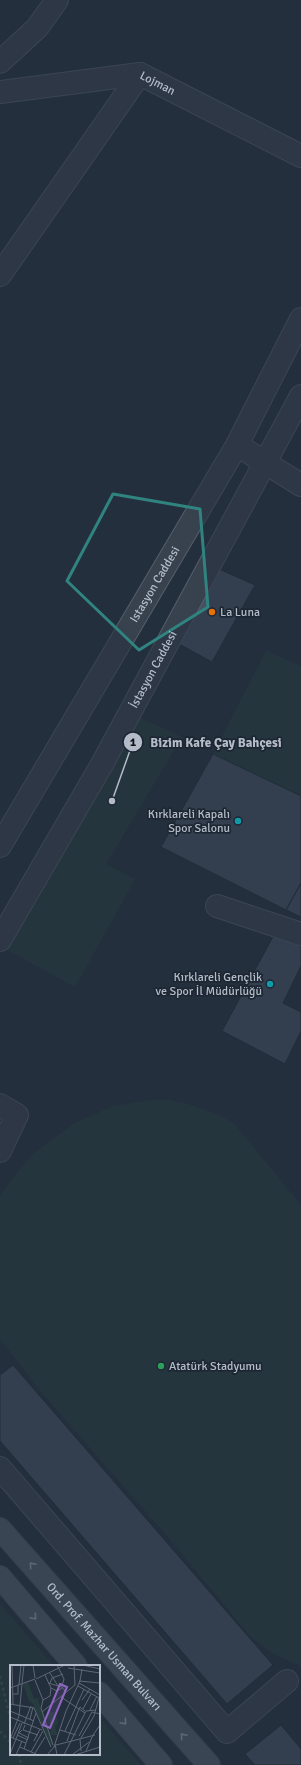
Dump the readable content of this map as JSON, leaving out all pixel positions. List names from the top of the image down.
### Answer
{
  "streets": {
    "main road": ["Ord. Prof. Mazhar Usman Bulvarı"],
    "street": ["Lojman", "Istasyon Caddesi", "İstasyon Caddesi"]
  },
  "places": [
    "La Luna",
    "Bizim Kafe Çay Bahçesi",
    "Kırklareli Kapalı Spor Salonu",
    "Kırklareli Gençlik ve Spor İl Müdürlüğü",
    "Atatürk Stadyumu"
  ]
}
